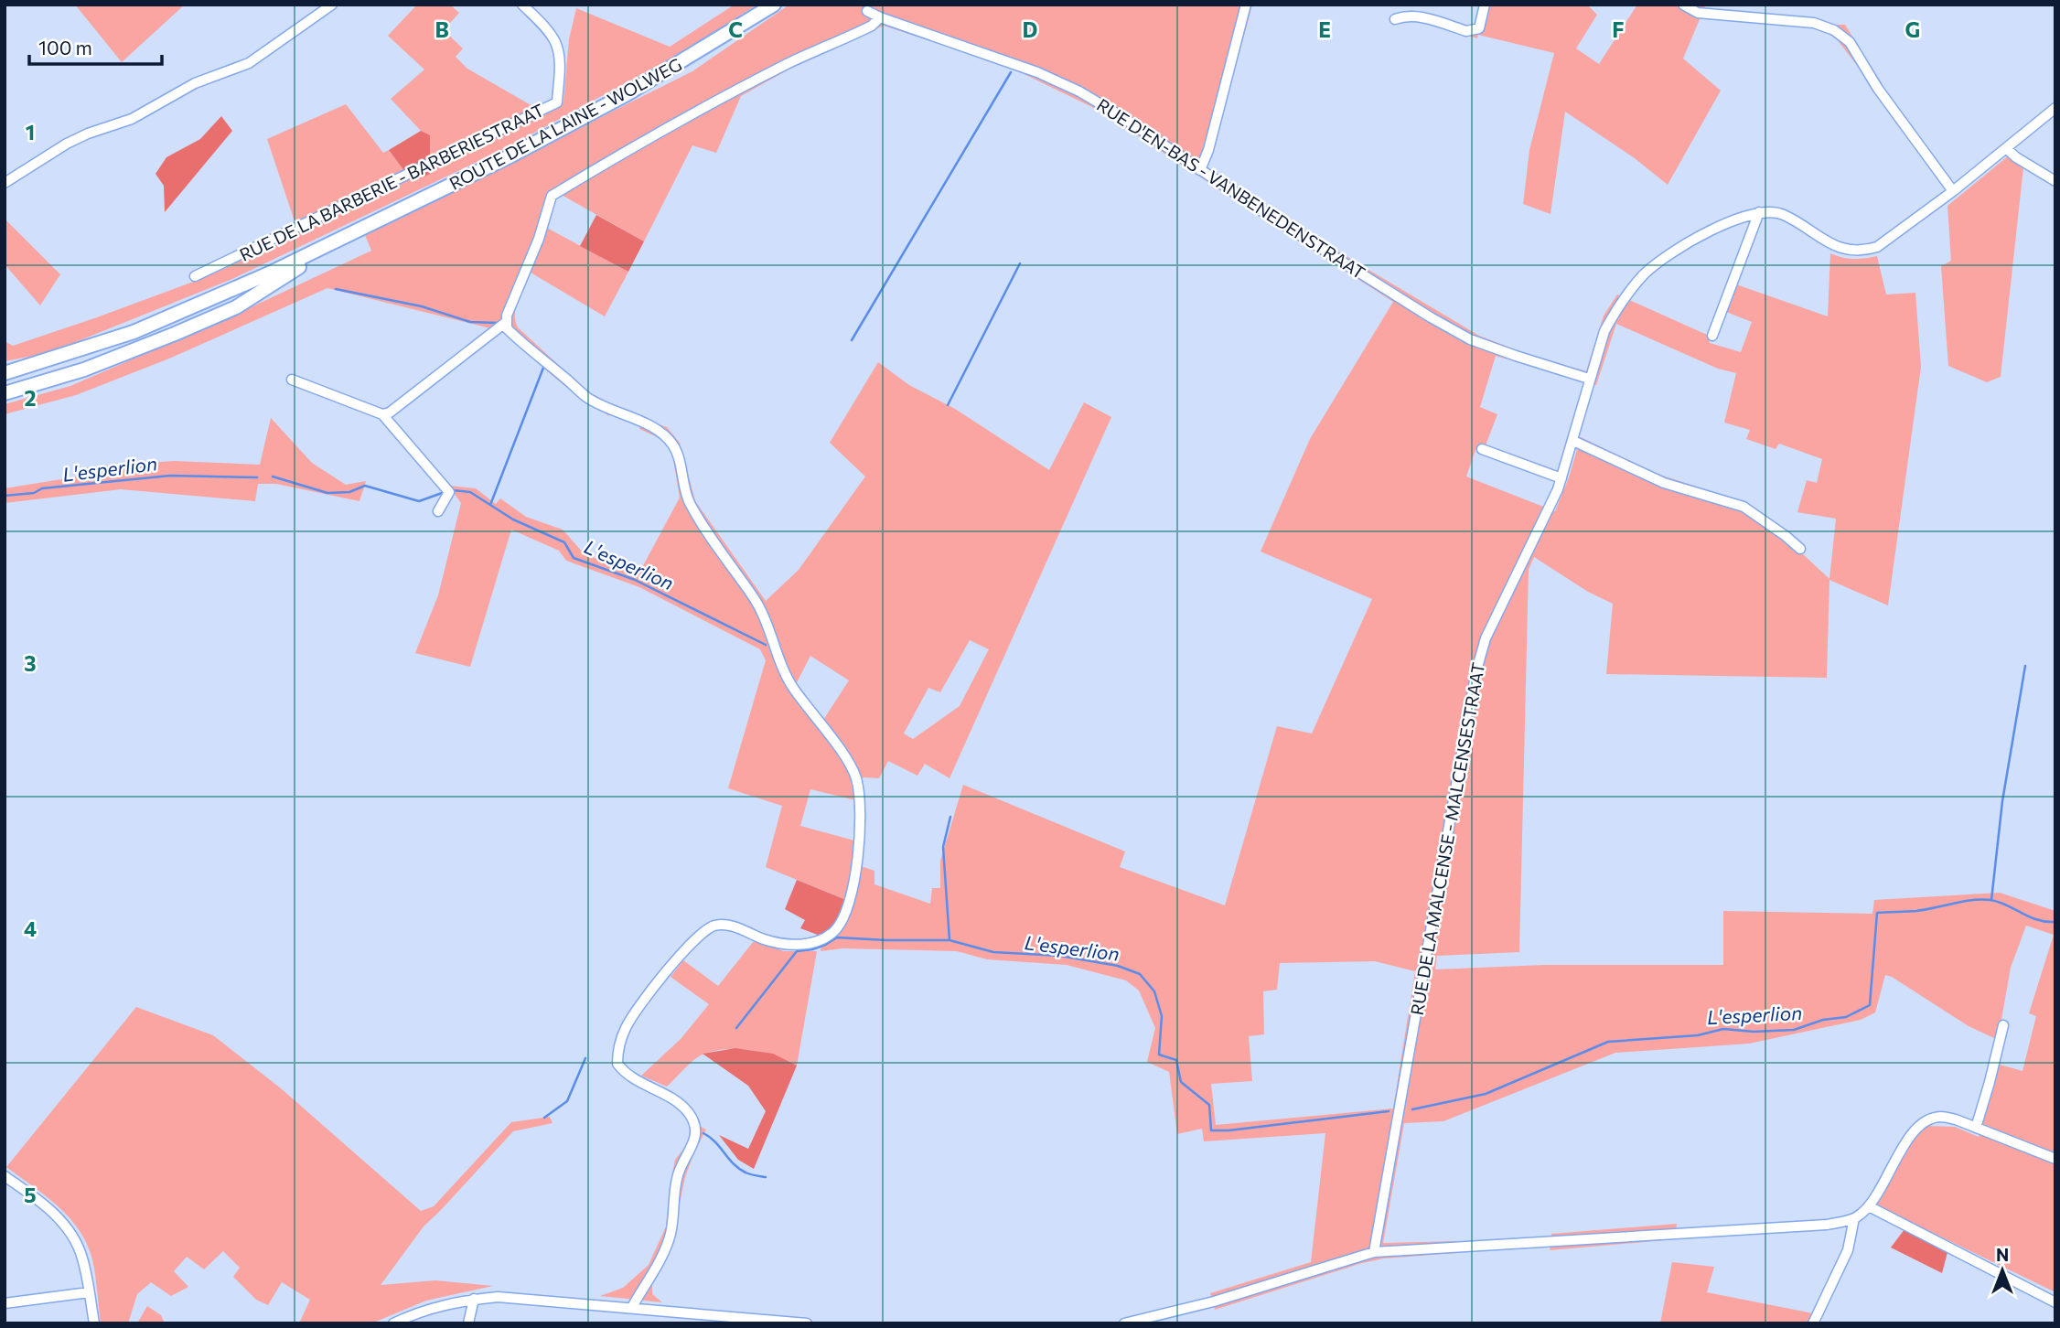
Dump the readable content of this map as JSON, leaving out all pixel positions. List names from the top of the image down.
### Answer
{
  "streets": {
    "highway": ["ROUTE DE LA LAINE - WOLWEG"],
    "street": ["RUE DE LA BARBERIE - BARBERIESTRAAT", "RUE D'EN-BAS - VANBENEDENSTRAAT", "RUE DE LA MALCENSE - MALCENSESTRAAT"]
  },
  "crossings": [
    ["RUE D'EN-BAS - VANBENEDENSTRAAT", "RUE DE LA MALCENSE - MALCENSESTRAAT"]
  ],
  "water": ["L'esperlion"],
  "scale_bar": "100 m",
  "north": "top",
  "grid": {
    "columns": [
      "B",
      "C",
      "D",
      "E",
      "F",
      "G"
    ],
    "rows": [
      "1",
      "2",
      "3",
      "4",
      "5"
    ]
  }
}
